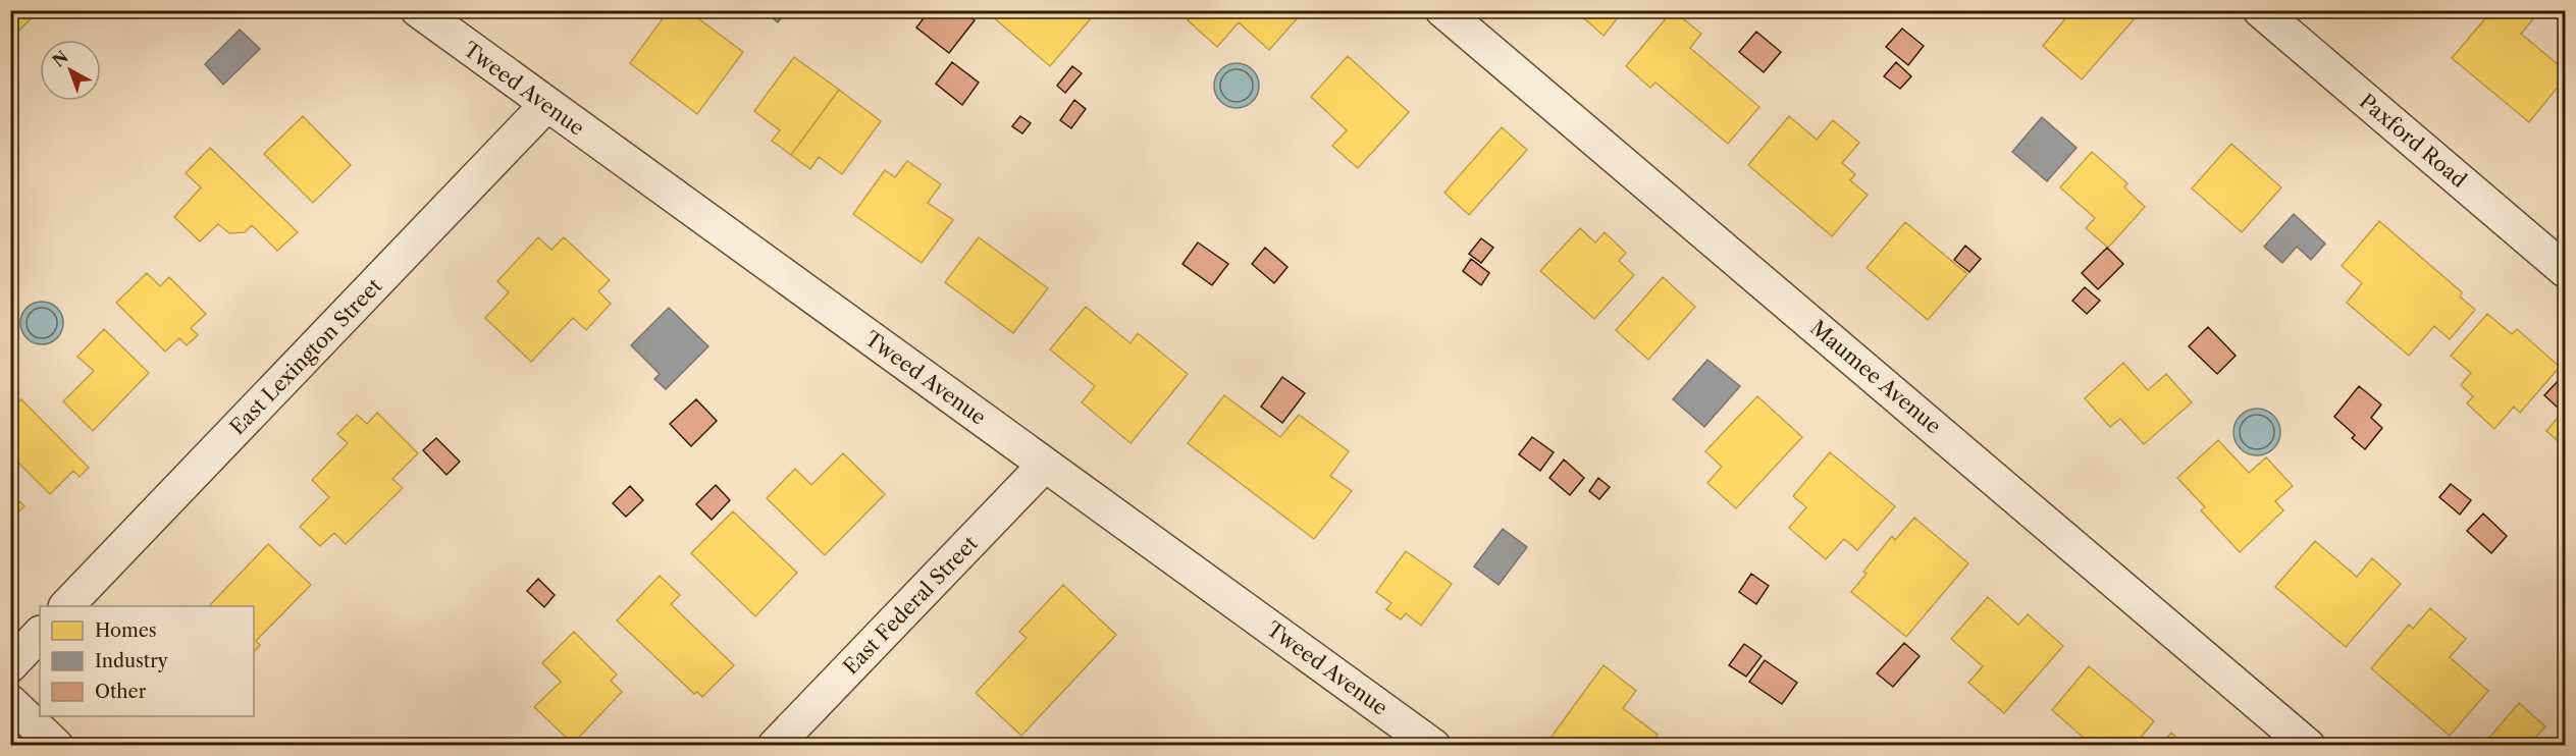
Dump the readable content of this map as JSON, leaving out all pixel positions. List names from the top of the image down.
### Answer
{
  "streets": {
    "street": [
      "Tweed Avenue",
      "Paxford Road",
      "East Lexington Street",
      "Maumee Avenue",
      "East Federal Street"
    ]
  },
  "crossings": [
    ["Tweed Avenue", "East Lexington Street"],
    ["Tweed Avenue", "East Federal Street"]
  ],
  "legend": ["Homes", "Industry", "Other"],
  "north": "top left"
}
